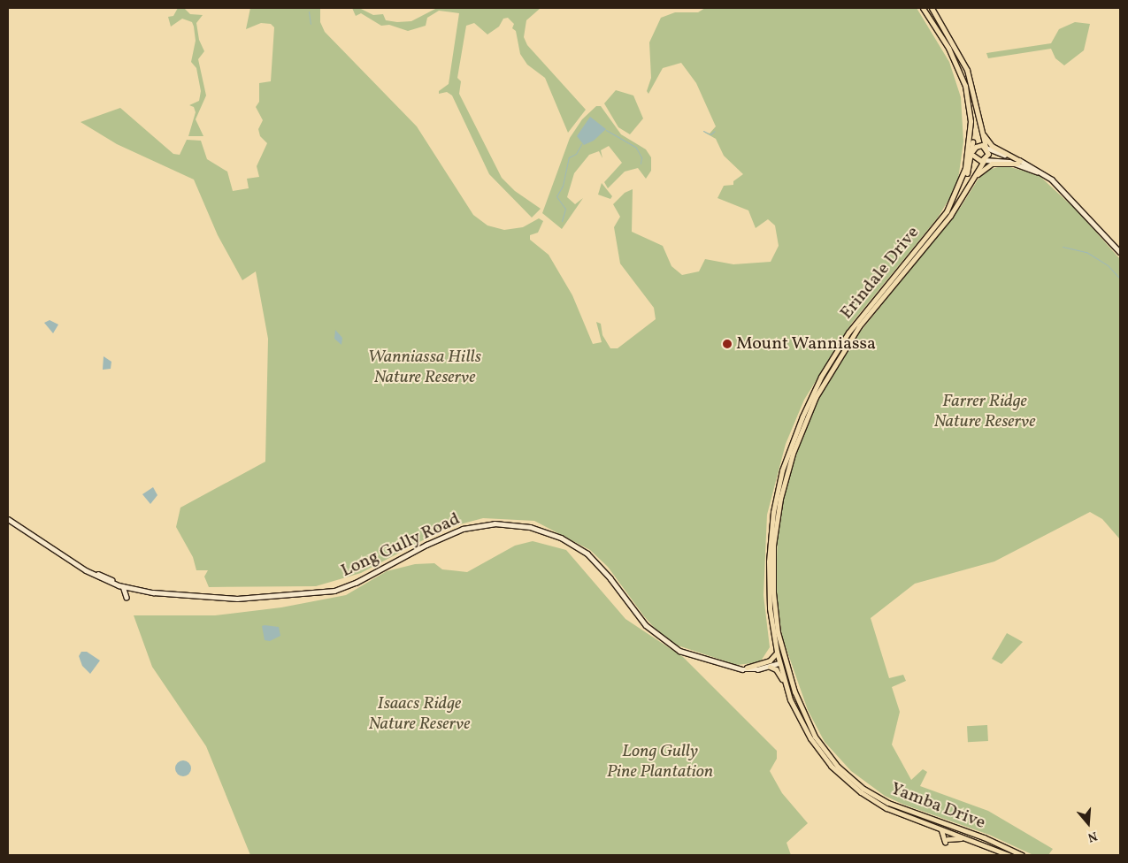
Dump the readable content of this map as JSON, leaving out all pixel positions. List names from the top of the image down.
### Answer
{
  "streets": {
    "main road": ["Erindale Drive", "Long Gully Road", "Yamba Drive"]
  },
  "crossings": [
    ["Erindale Drive", "Long Gully Road"],
    ["Erindale Drive", "Yamba Drive"],
    ["Long Gully Road", "Yamba Drive"]
  ],
  "parks": [
    "Wanniassa Hills Nature Reserve",
    "Farrer Ridge Nature Reserve",
    "Isaacs Ridge Nature Reserve",
    "Long Gully Pine Plantation"
  ],
  "places": ["Mount Wanniassa"],
  "north": "bottom"
}
